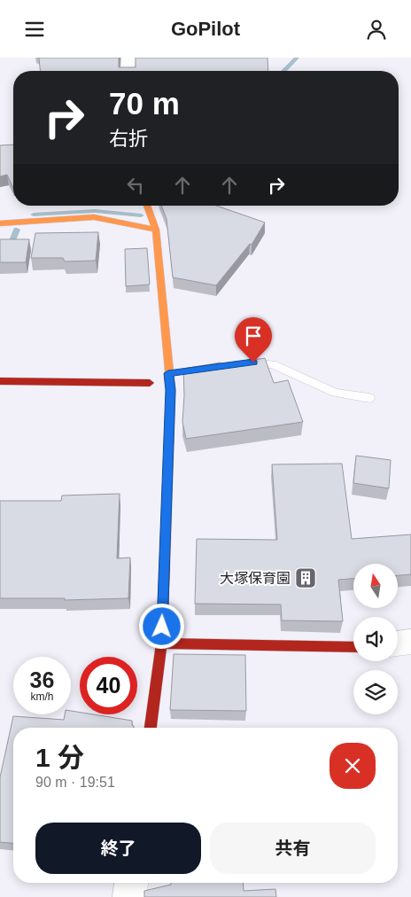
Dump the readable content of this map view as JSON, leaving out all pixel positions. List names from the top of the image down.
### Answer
{
  "places": {
    "building": ["大塚保育園"]
  },
  "north": "top",
  "page": {
    "header": "GoPilot",
    "turn": ["70 m", "右折"],
    "speed": "36 km/h",
    "limit": "40",
    "heading": ["1 分", "90 m · 19:51"],
    "buttons": ["終了", "共有"]
  }
}
